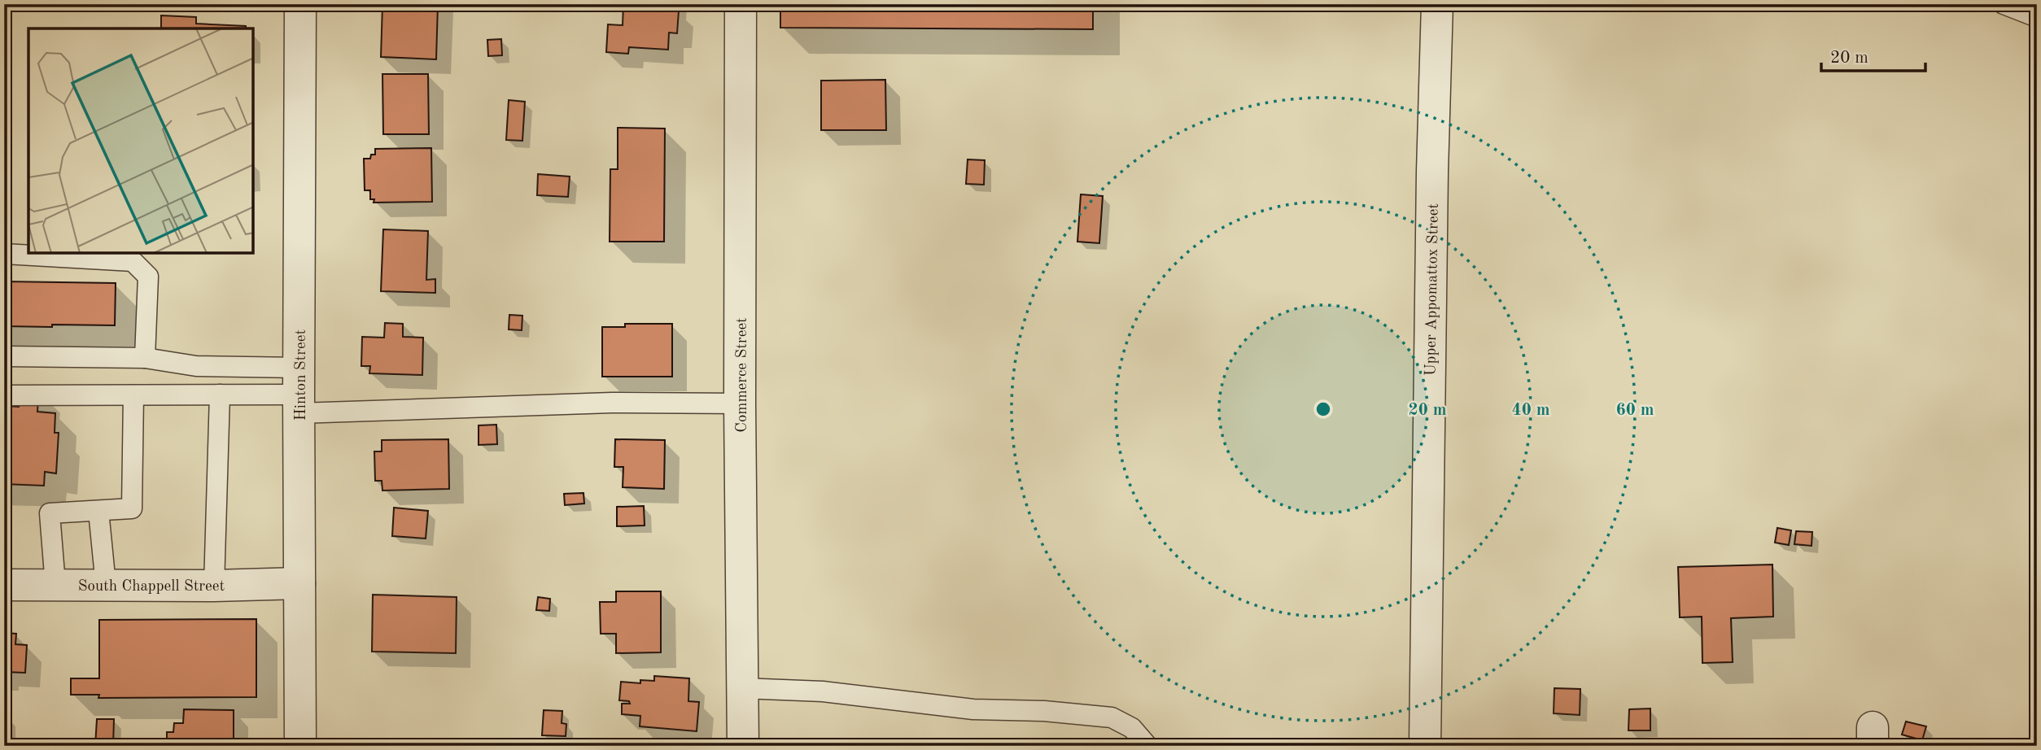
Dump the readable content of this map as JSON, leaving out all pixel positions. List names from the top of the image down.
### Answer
{
  "streets": {
    "street": [
      "Upper Appomattox Street",
      "Hinton Street",
      "Commerce Street",
      "South Chappell Street"
    ]
  },
  "crossings": [
    ["Hinton Street", "South Chappell Street"]
  ],
  "scale_bar": "20 m",
  "rings": ["20 m", "40 m", "60 m"]
}
